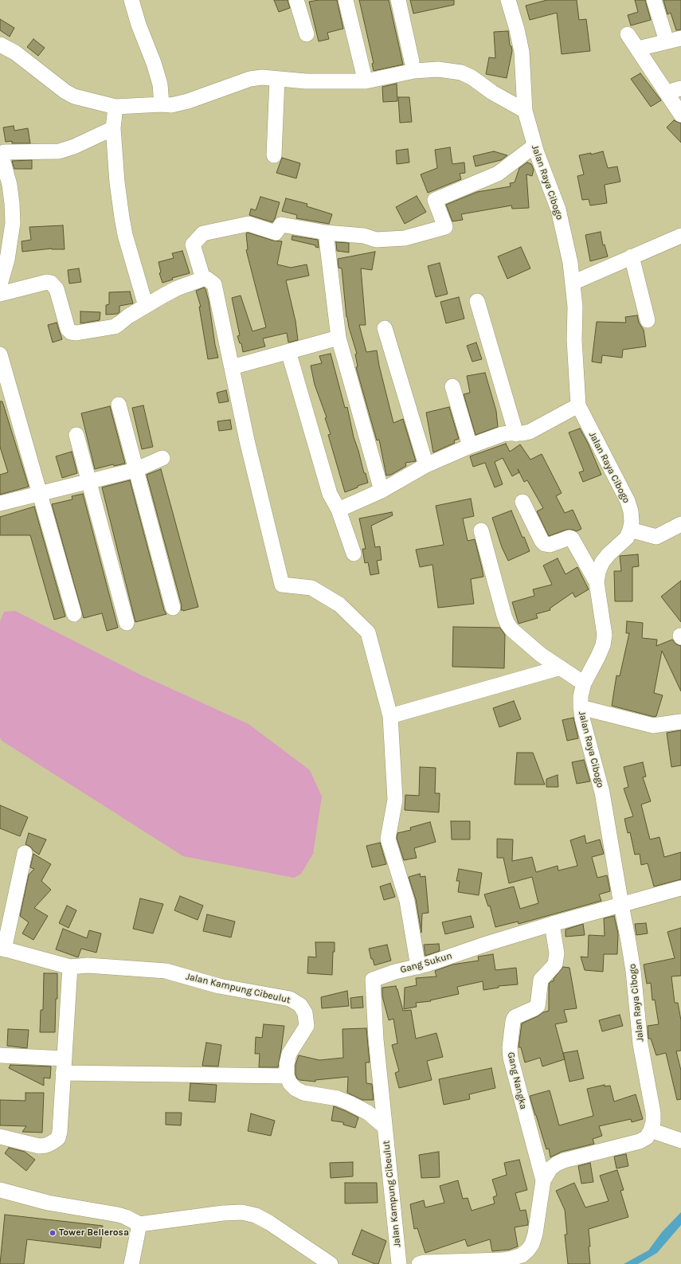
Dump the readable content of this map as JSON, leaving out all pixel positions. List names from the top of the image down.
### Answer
{
  "streets": {
    "street": [
      "Jalan Raya Cibogo",
      "Gang Sukun",
      "Jalan Kampung Cibeulut",
      "Gang Nangka"
    ]
  },
  "crossings": [
    ["Jalan Raya Cibogo", "Gang Sukun"],
    ["Gang Sukun", "Jalan Kampung Cibeulut"],
    ["Gang Sukun", "Gang Nangka"]
  ],
  "places": ["Tower Bellerosa"]
}
